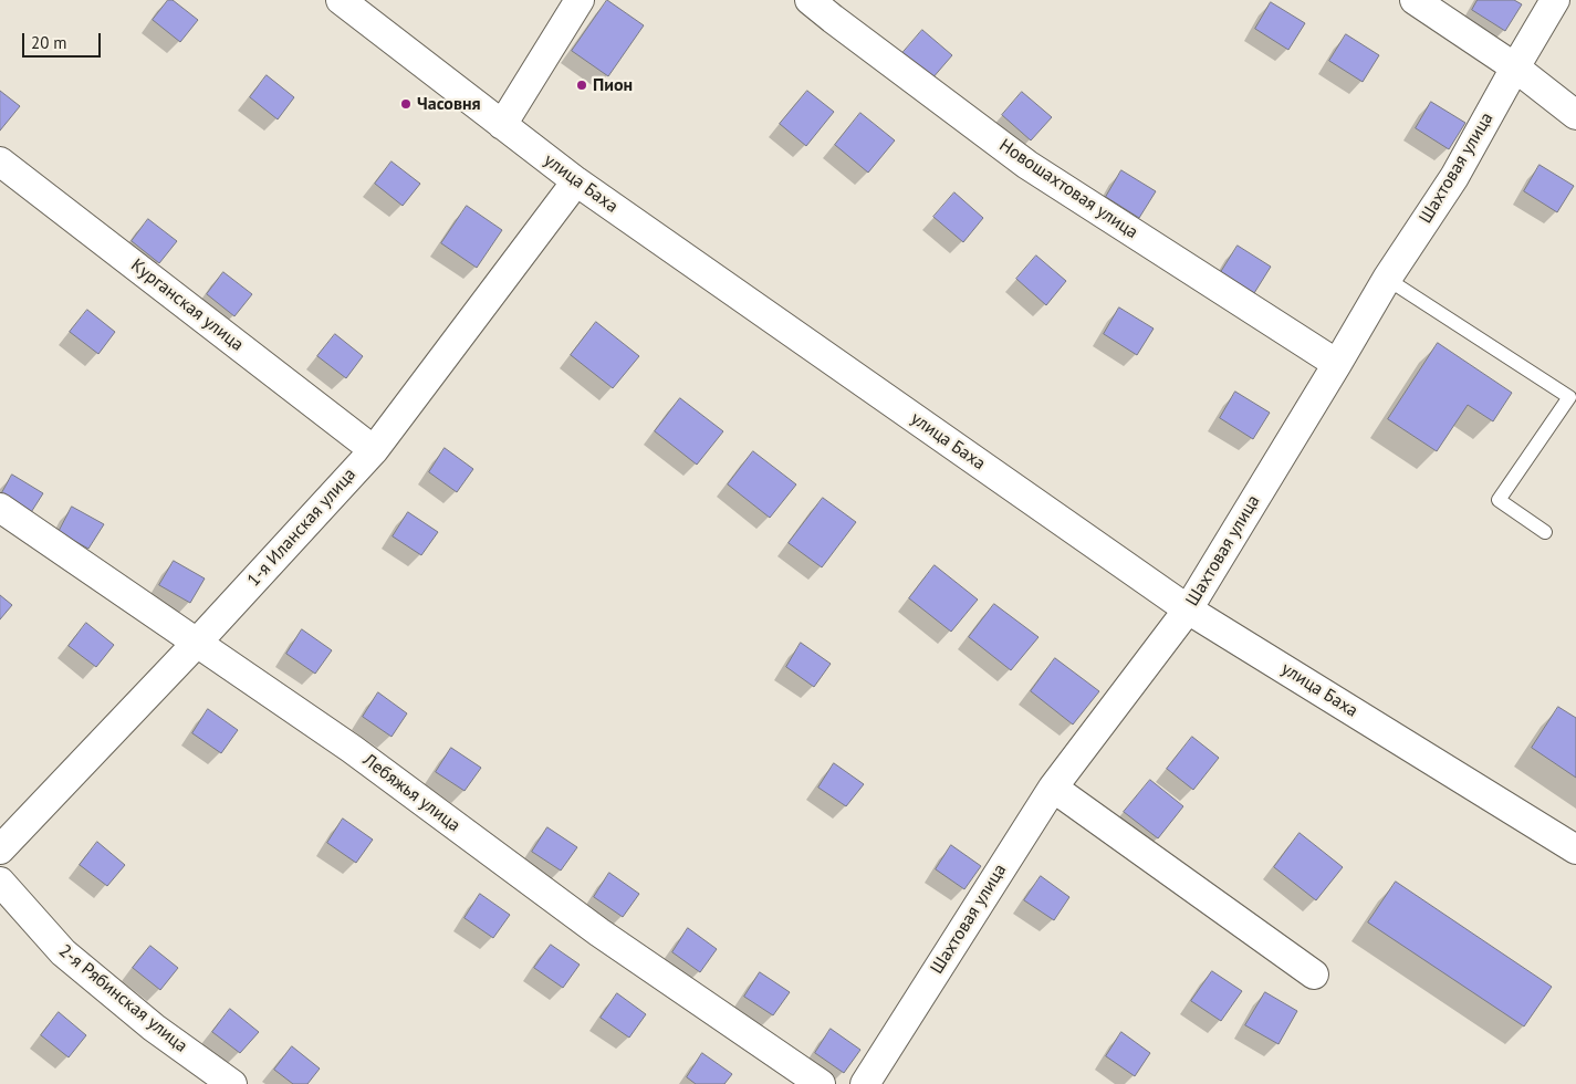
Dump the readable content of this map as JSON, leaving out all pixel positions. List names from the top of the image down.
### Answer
{
  "streets": {
    "street": [
      "Шахтовая улица",
      "улица Баха",
      "Новошахтовая улица",
      "Курганская улица",
      "1-я Иланская улица",
      "Лебяжья улица",
      "2-я Рябинская улица"
    ]
  },
  "crossings": [
    ["Шахтовая улица", "улица Баха"],
    ["Шахтовая улица", "Новошахтовая улица"],
    ["улица Баха", "1-я Иланская улица"],
    ["Курганская улица", "1-я Иланская улица"],
    ["1-я Иланская улица", "Лебяжья улица"]
  ],
  "places": ["Пион", "Часовня"],
  "scale_bar": "20 m"
}
